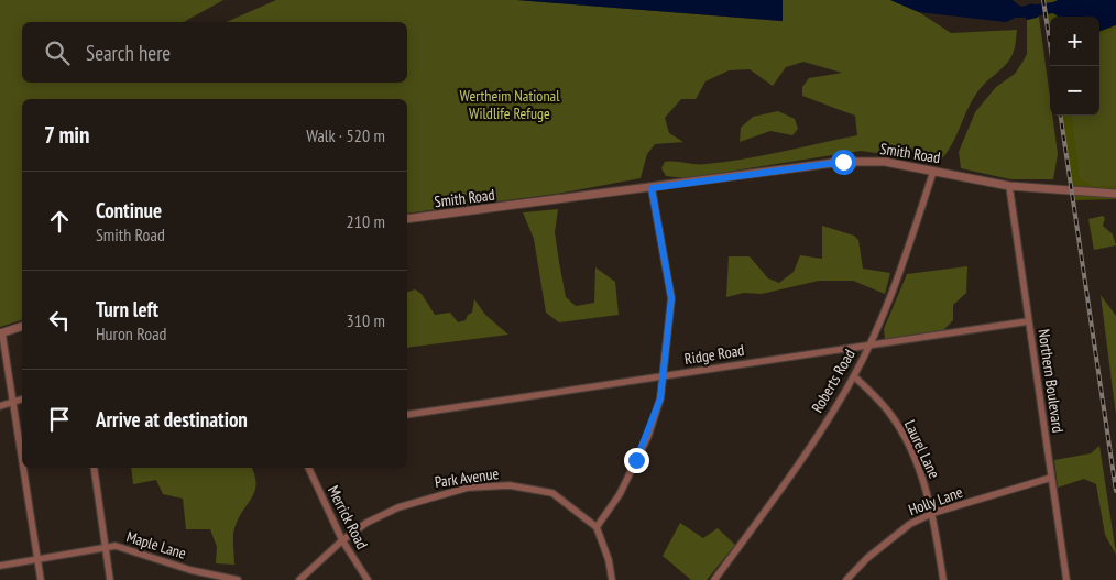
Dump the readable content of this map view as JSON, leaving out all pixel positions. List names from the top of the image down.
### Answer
{
  "streets": {
    "street": [
      "Smith Road",
      "Ridge Road",
      "Roberts Road",
      "Northern Boulevard",
      "Laurel Lane",
      "Park Avenue",
      "Holly Lane",
      "Merrick Road",
      "Maple Lane"
    ]
  },
  "crossings": [
    ["Smith Road", "Roberts Road"],
    ["Smith Road", "Northern Boulevard"],
    ["Ridge Road", "Roberts Road"],
    ["Ridge Road", "Northern Boulevard"],
    ["Roberts Road", "Laurel Lane"],
    ["Northern Boulevard", "Holly Lane"],
    ["Laurel Lane", "Holly Lane"],
    ["Park Avenue", "Merrick Road"]
  ],
  "parks": ["Wertheim National Wildlife Refuge"],
  "page": {
    "map_buttons": ["+", "−"],
    "search": "Search here",
    "heading": ["7 min", "Walk · 520 m"],
    "list": [
      ["Continue", "Smith Road", "210 m"],
      ["Turn left", "Huron Road", "310 m"],
      "Arrive at destination"
    ]
  }
}
